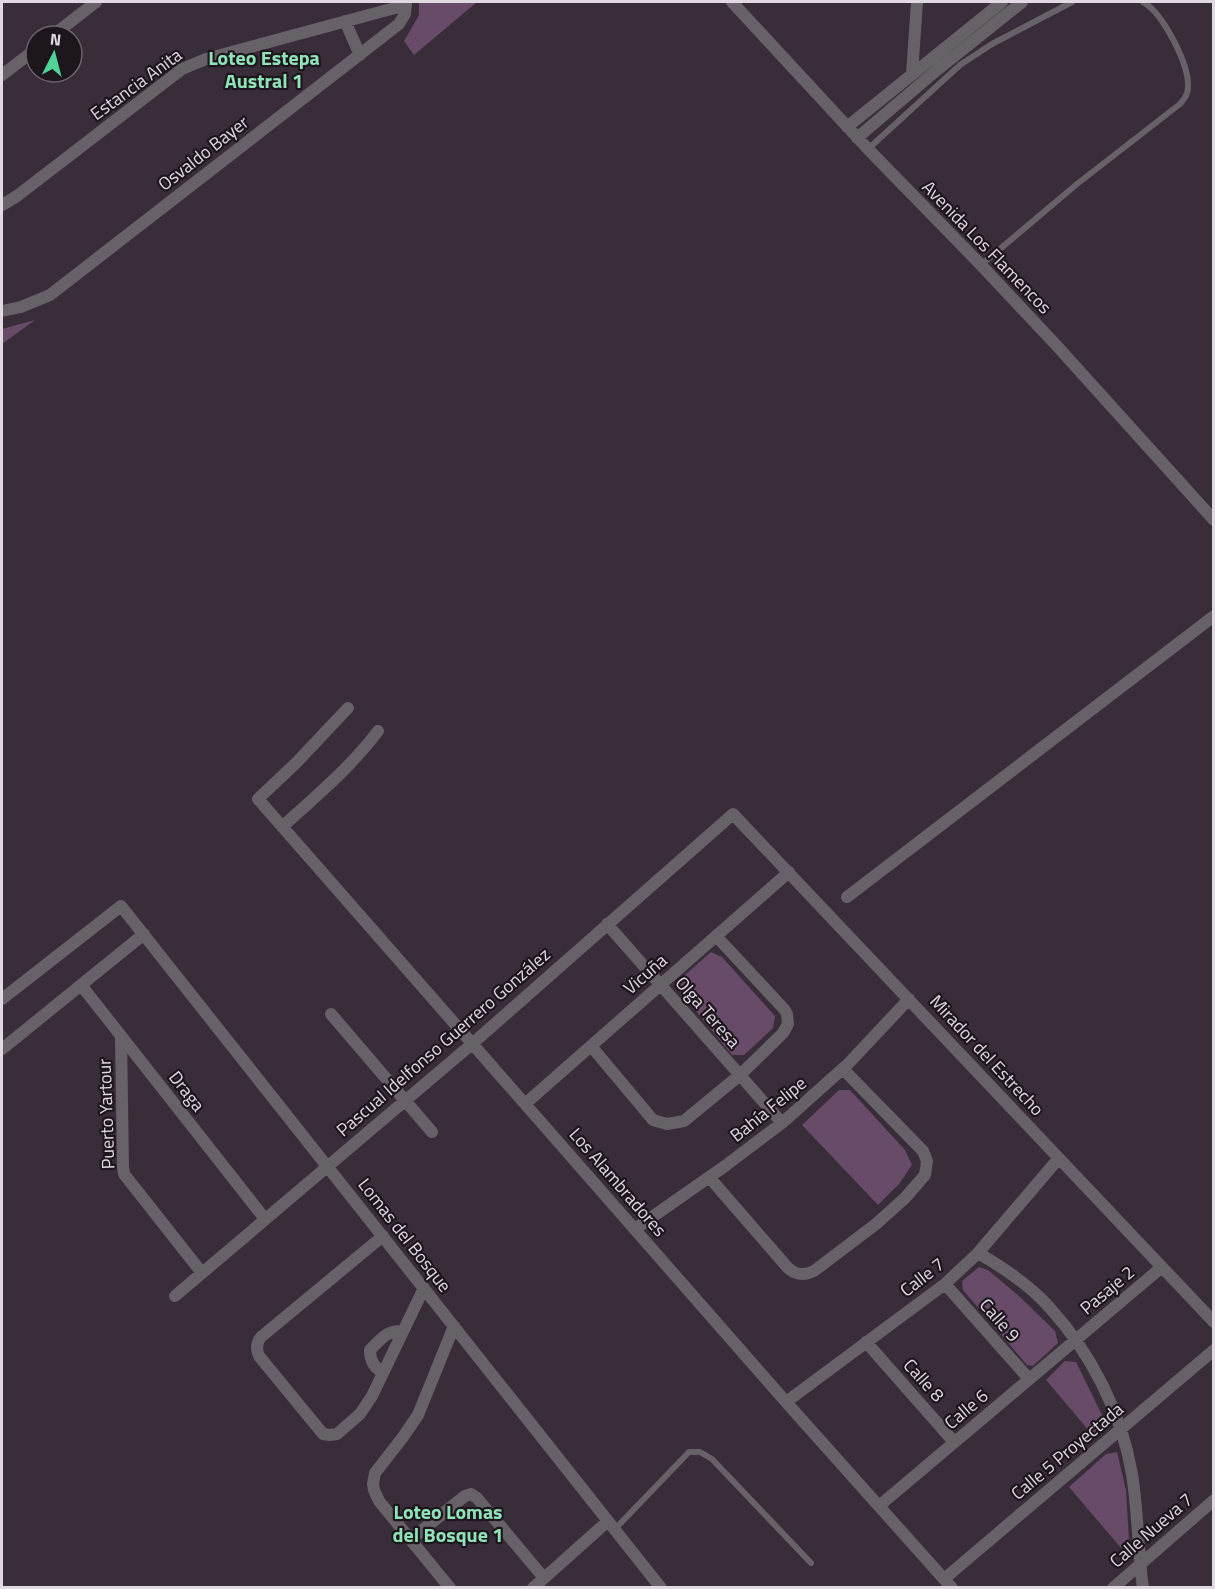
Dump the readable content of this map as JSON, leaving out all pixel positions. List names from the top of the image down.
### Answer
{
  "streets": {
    "street": [
      "Estancia Anita",
      "Osvaldo Bayer",
      "Avenida Los Flamencos",
      "Vicuña",
      "Olga Teresa",
      "Pascual Idelfonso Guerrero González",
      "Mirador del Estrecho",
      "Draga",
      "Bahía Felipe",
      "Puerto Yartour",
      "Los Alambradores",
      "Lomas del Bosque",
      "Calle 7",
      "Pasaje 2",
      "Calle 9",
      "Calle 8",
      "Calle 6",
      "Calle 5 Proyectada",
      "Calle Nueva 7"
    ]
  },
  "crossings": [
    ["Estancia Anita", "Osvaldo Bayer"],
    ["Vicuña", "Olga Teresa"],
    ["Vicuña", "Mirador del Estrecho"],
    ["Vicuña", "Los Alambradores"],
    ["Olga Teresa", "Pascual Idelfonso Guerrero González"],
    ["Olga Teresa", "Bahía Felipe"],
    ["Pascual Idelfonso Guerrero González", "Mirador del Estrecho"],
    ["Pascual Idelfonso Guerrero González", "Draga"],
    ["Pascual Idelfonso Guerrero González", "Puerto Yartour"],
    ["Pascual Idelfonso Guerrero González", "Los Alambradores"],
    ["Pascual Idelfonso Guerrero González", "Lomas del Bosque"],
    ["Mirador del Estrecho", "Bahía Felipe"],
    ["Mirador del Estrecho", "Calle 7"],
    ["Mirador del Estrecho", "Pasaje 2"],
    ["Draga", "Puerto Yartour"],
    ["Bahía Felipe", "Los Alambradores"],
    ["Los Alambradores", "Calle 7"],
    ["Los Alambradores", "Calle 6"],
    ["Los Alambradores", "Calle 5 Proyectada"],
    ["Calle 7", "Calle 9"],
    ["Calle 7", "Calle 8"],
    ["Pasaje 2", "Calle 6"],
    ["Calle 9", "Calle 6"],
    ["Calle 8", "Calle 6"]
  ],
  "districts": ["Loteo Estepa Austral 1", "Loteo Lomas del Bosque 1"],
  "north": "top"
}
